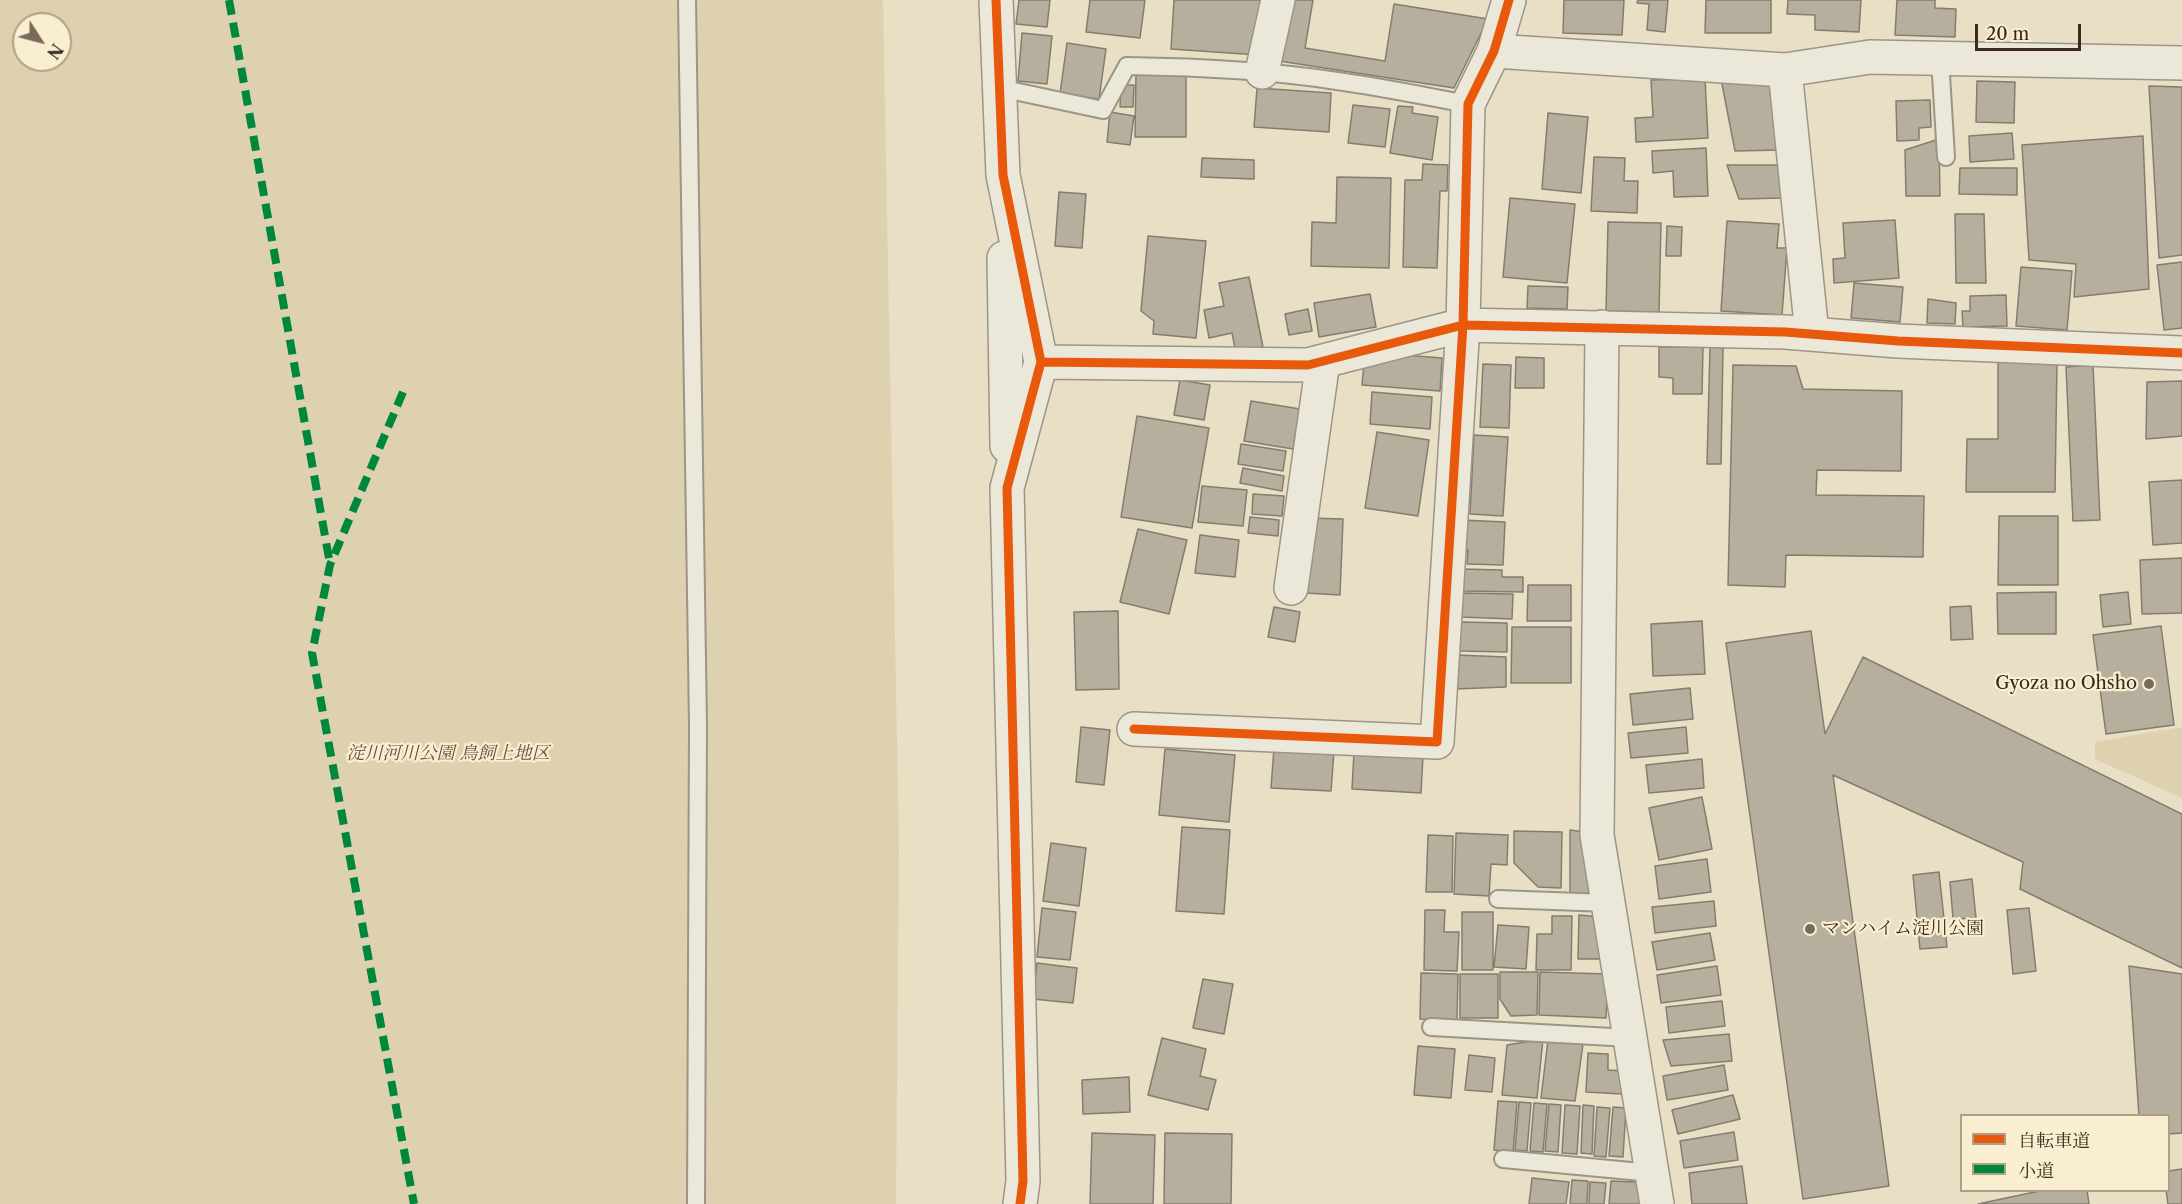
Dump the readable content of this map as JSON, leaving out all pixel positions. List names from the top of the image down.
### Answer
{
  "parks": ["淀川河川公園 鳥飼上地区"],
  "places": ["Gyoza no Ohsho", "マンハイム淀川公園"],
  "legend": ["自転車道", "小道"],
  "scale_bar": "20 m",
  "north": "bottom right"
}
